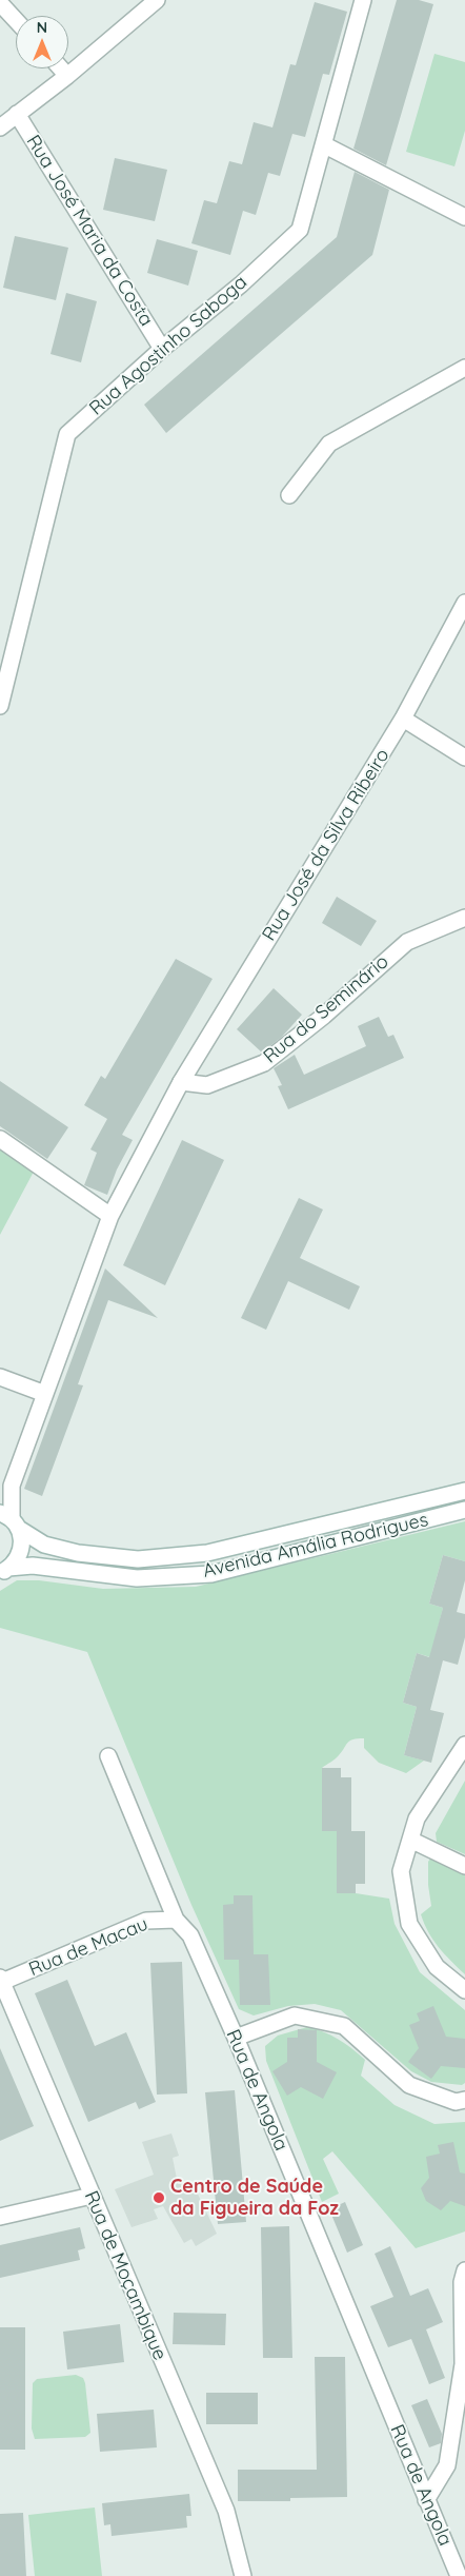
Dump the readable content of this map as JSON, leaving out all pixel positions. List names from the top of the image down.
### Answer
{
  "streets": {
    "street": [
      "Rua José Maria da Costa",
      "Rua Agostinho Saboga",
      "Rua José da Silva Ribeiro",
      "Rua do Seminário",
      "Avenida Amália Rodrigues",
      "Rua de Macau",
      "Rua de Angola",
      "Rua de Moçambique"
    ]
  },
  "crossings": [
    ["Rua José Maria da Costa", "Rua Agostinho Saboga"],
    ["Rua José da Silva Ribeiro", "Rua do Seminário"],
    ["Rua de Macau", "Rua de Angola"],
    ["Rua de Macau", "Rua de Moçambique"]
  ],
  "places": ["Centro de Saúde da Figueira da Foz"],
  "north": "top"
}
